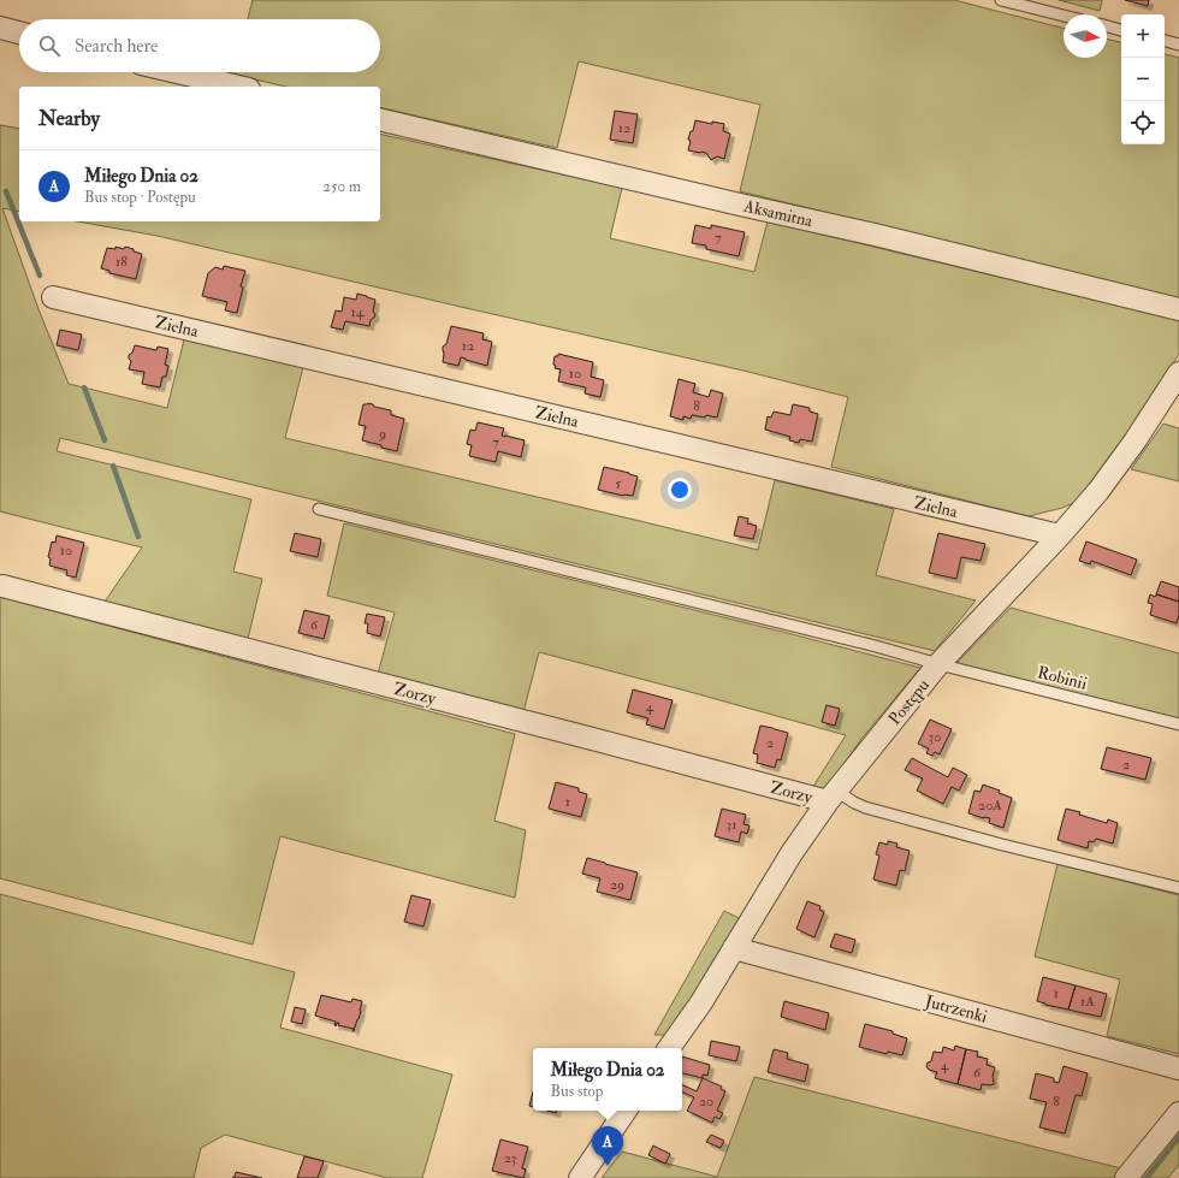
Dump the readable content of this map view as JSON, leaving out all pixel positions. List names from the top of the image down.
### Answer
{
  "streets": {
    "street": [
      "Aksamitna",
      "Zielna",
      "Zorzy",
      "Postępu",
      "Jutrzenki"
    ],
    "lane": ["Robinii"]
  },
  "crossings": [
    ["Zielna", "Postępu"],
    ["Robinii", "Postępu"],
    ["Zorzy", "Postępu"],
    ["Postępu", "Jutrzenki"]
  ],
  "house_numbers": [
    "12",
    "7",
    "18",
    "14",
    "12",
    "10",
    "8",
    "9",
    "7",
    "5",
    "10",
    "6",
    "4",
    "30",
    "2",
    "2",
    "1",
    "20A",
    "31",
    "29",
    "1",
    "1A",
    "4",
    "6",
    "20",
    "8",
    "23"
  ],
  "north": "right",
  "page": {
    "map_buttons": ["+", "−"],
    "search": "Search here",
    "heading": "Nearby",
    "list": [
      {
        "mark": "A",
        "name": "Miłego Dnia 02",
        "note": "Bus stop · Postępu",
        "value": "250 m"
      }
    ],
    "popup": ["Miłego Dnia 02", "Bus stop"],
    "pins": "A"
  }
}
